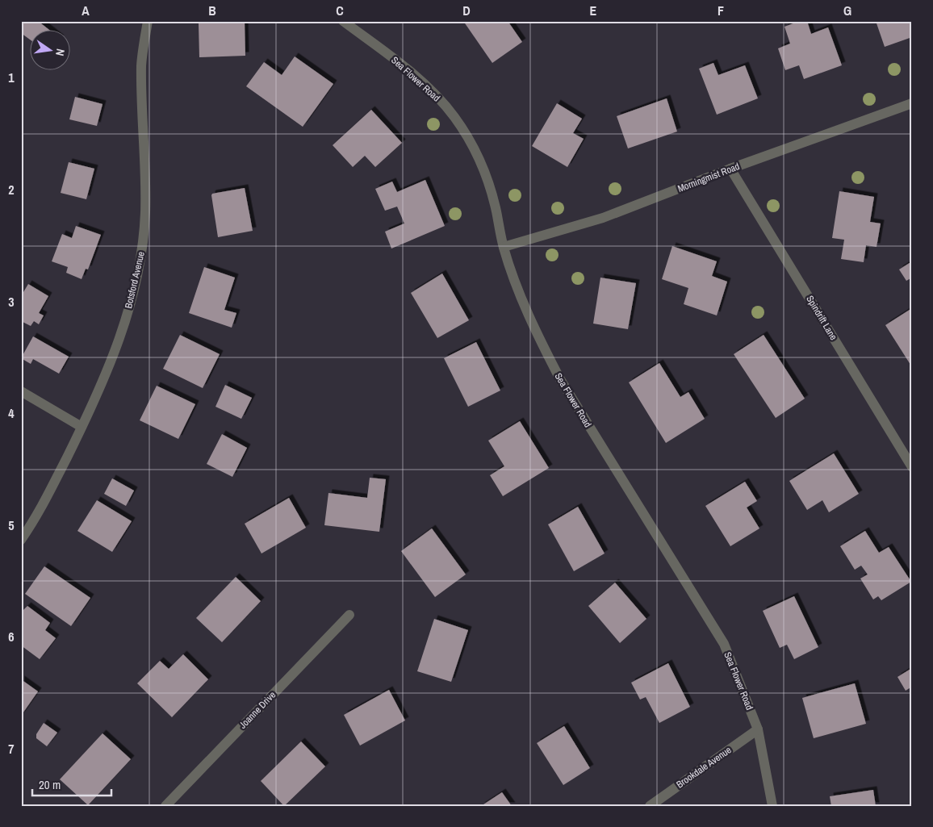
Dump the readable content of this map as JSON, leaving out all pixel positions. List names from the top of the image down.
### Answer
{
  "streets": {
    "street": [
      "Sea Flower Road",
      "Morningmist Road",
      "Botsford Avenue",
      "Spindrift Lane",
      "Joanne Drive",
      "Brookdale Avenue"
    ]
  },
  "crossings": [
    ["Sea Flower Road", "Morningmist Road"],
    ["Sea Flower Road", "Brookdale Avenue"],
    ["Morningmist Road", "Spindrift Lane"]
  ],
  "scale_bar": "20 m",
  "north": "right",
  "grid": {
    "columns": [
      "A",
      "B",
      "C",
      "D",
      "E",
      "F",
      "G"
    ],
    "rows": [
      "1",
      "2",
      "3",
      "4",
      "5",
      "6",
      "7"
    ]
  }
}
